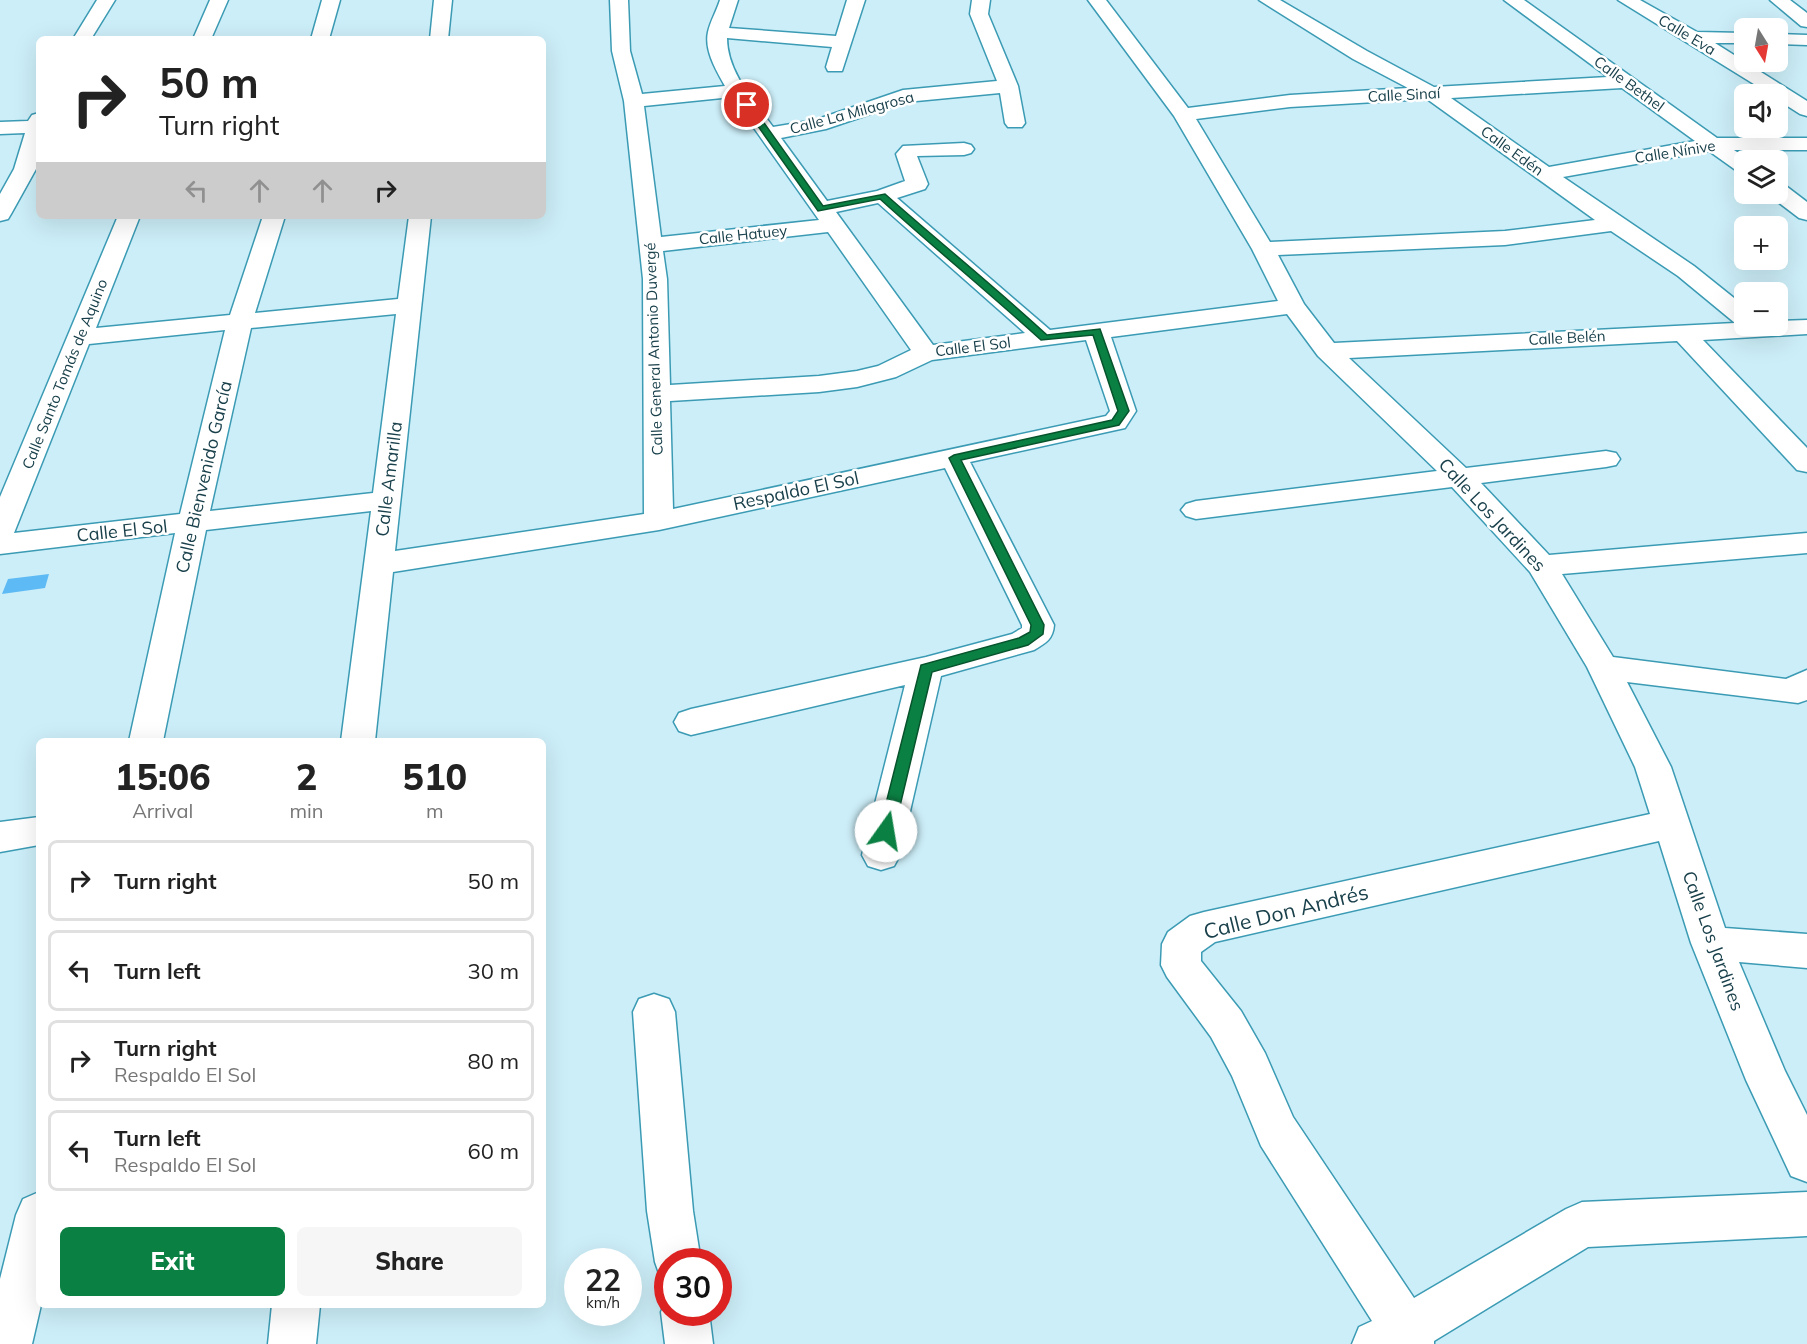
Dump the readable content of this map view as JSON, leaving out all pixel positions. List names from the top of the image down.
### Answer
{
  "streets": {
    "street": [
      "Calle Eva",
      "Calle Bethel",
      "Calle Sinaí",
      "Calle La Milagrosa",
      "Calle Edén",
      "Calle Nínive",
      "Calle Hatuey",
      "Calle Belén",
      "Calle El Sol",
      "Calle General Antonio Duvergé",
      "Calle Santo Tomás de Aquino",
      "Calle Bienvenido García",
      "Calle Amarilla",
      "Respaldo El Sol",
      "Calle Los Jardines",
      "Calle Don Andrés"
    ]
  },
  "crossings": [
    ["Calle Bethel", "Calle Sinaí"],
    ["Calle Bethel", "Calle Nínive"],
    ["Calle Sinaí", "Calle Edén"],
    ["Calle Sinaí", "Calle Los Jardines"],
    ["Calle Edén", "Calle Nínive"],
    ["Calle Hatuey", "Calle General Antonio Duvergé"],
    ["Calle Belén", "Calle Los Jardines"],
    ["Calle El Sol", "Calle General Antonio Duvergé"],
    ["Calle El Sol", "Calle Bienvenido García"],
    ["Calle El Sol", "Calle Amarilla"],
    ["Calle El Sol", "Respaldo El Sol"],
    ["Calle El Sol", "Calle Los Jardines"],
    ["Calle General Antonio Duvergé", "Respaldo El Sol"],
    ["Calle Amarilla", "Respaldo El Sol"],
    ["Calle Los Jardines", "Calle Don Andrés"]
  ],
  "north": "bottom",
  "page": {
    "map_buttons": ["+", "−"],
    "turn": ["50 m", "Turn right"],
    "eta": [
      "15:06",
      "Arrival",
      "2",
      "min",
      "510",
      "m"
    ],
    "list": [
      {
        "name": "Turn right",
        "value": "50 m"
      },
      {
        "name": "Turn left",
        "value": "30 m"
      },
      {
        "name": "Turn right",
        "note": "Respaldo El Sol",
        "value": "80 m"
      },
      {
        "name": "Turn left",
        "note": "Respaldo El Sol",
        "value": "60 m"
      }
    ],
    "buttons": ["Exit", "Share"],
    "speed": "22 km/h",
    "limit": "30"
  }
}
